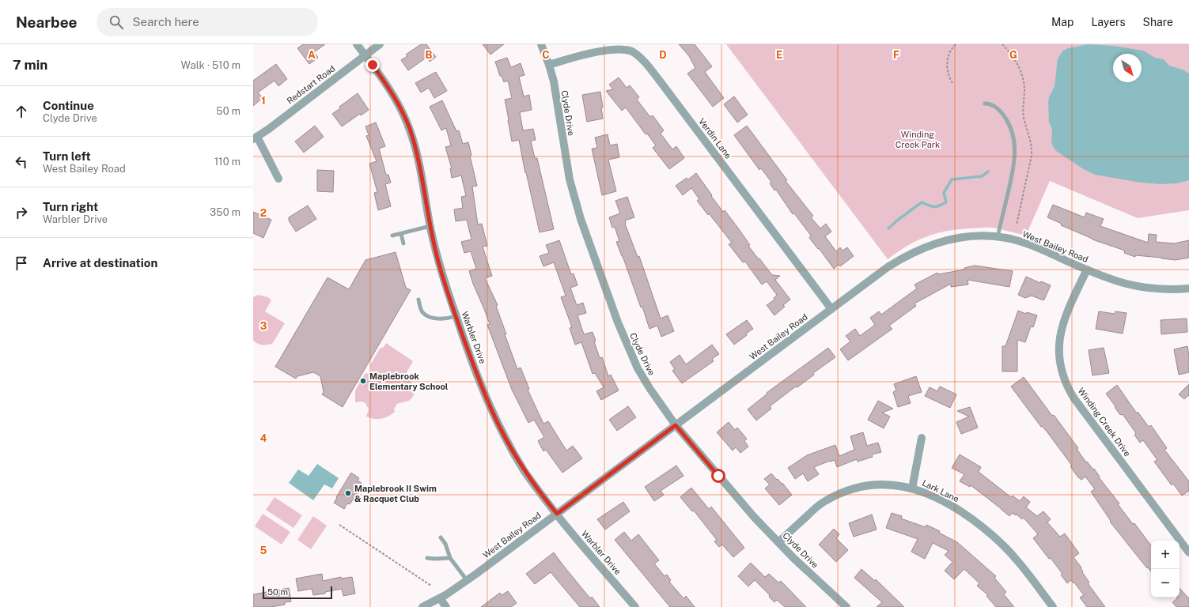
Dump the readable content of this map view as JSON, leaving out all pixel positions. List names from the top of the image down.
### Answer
{
  "streets": {
    "street": [
      "Redstart Road",
      "Clyde Drive",
      "Verdin Lane",
      "West Bailey Road",
      "Warbler Drive",
      "Winding Creek Drive",
      "Lark Lane"
    ]
  },
  "crossings": [
    ["Redstart Road", "Warbler Drive"],
    ["Clyde Drive", "Verdin Lane"],
    ["Clyde Drive", "West Bailey Road"],
    ["Clyde Drive", "Lark Lane"],
    ["Verdin Lane", "West Bailey Road"],
    ["West Bailey Road", "Warbler Drive"],
    ["West Bailey Road", "Winding Creek Drive"]
  ],
  "parks": ["Winding Creek Park"],
  "places": ["Maplebrook Elementary School", "Maplebrook II Swim & Racquet Club"],
  "scale_bar": "50 m",
  "north": "bottom right",
  "page": {
    "header": "Nearbee",
    "search": "Search here",
    "nav": ["Map", "Layers", "Share"],
    "heading": ["7 min", "Walk · 510 m"],
    "list": [
      ["Continue", "Clyde Drive", "50 m"],
      ["Turn left", "West Bailey Road", "110 m"],
      ["Turn right", "Warbler Drive", "350 m"],
      "Arrive at destination"
    ],
    "map_buttons": ["+", "−"],
    "scale": "50 m"
  },
  "grid": {
    "columns": [
      "A",
      "B",
      "C",
      "D",
      "E",
      "F",
      "G"
    ],
    "rows": [
      "1",
      "2",
      "3",
      "4",
      "5"
    ]
  }
}
